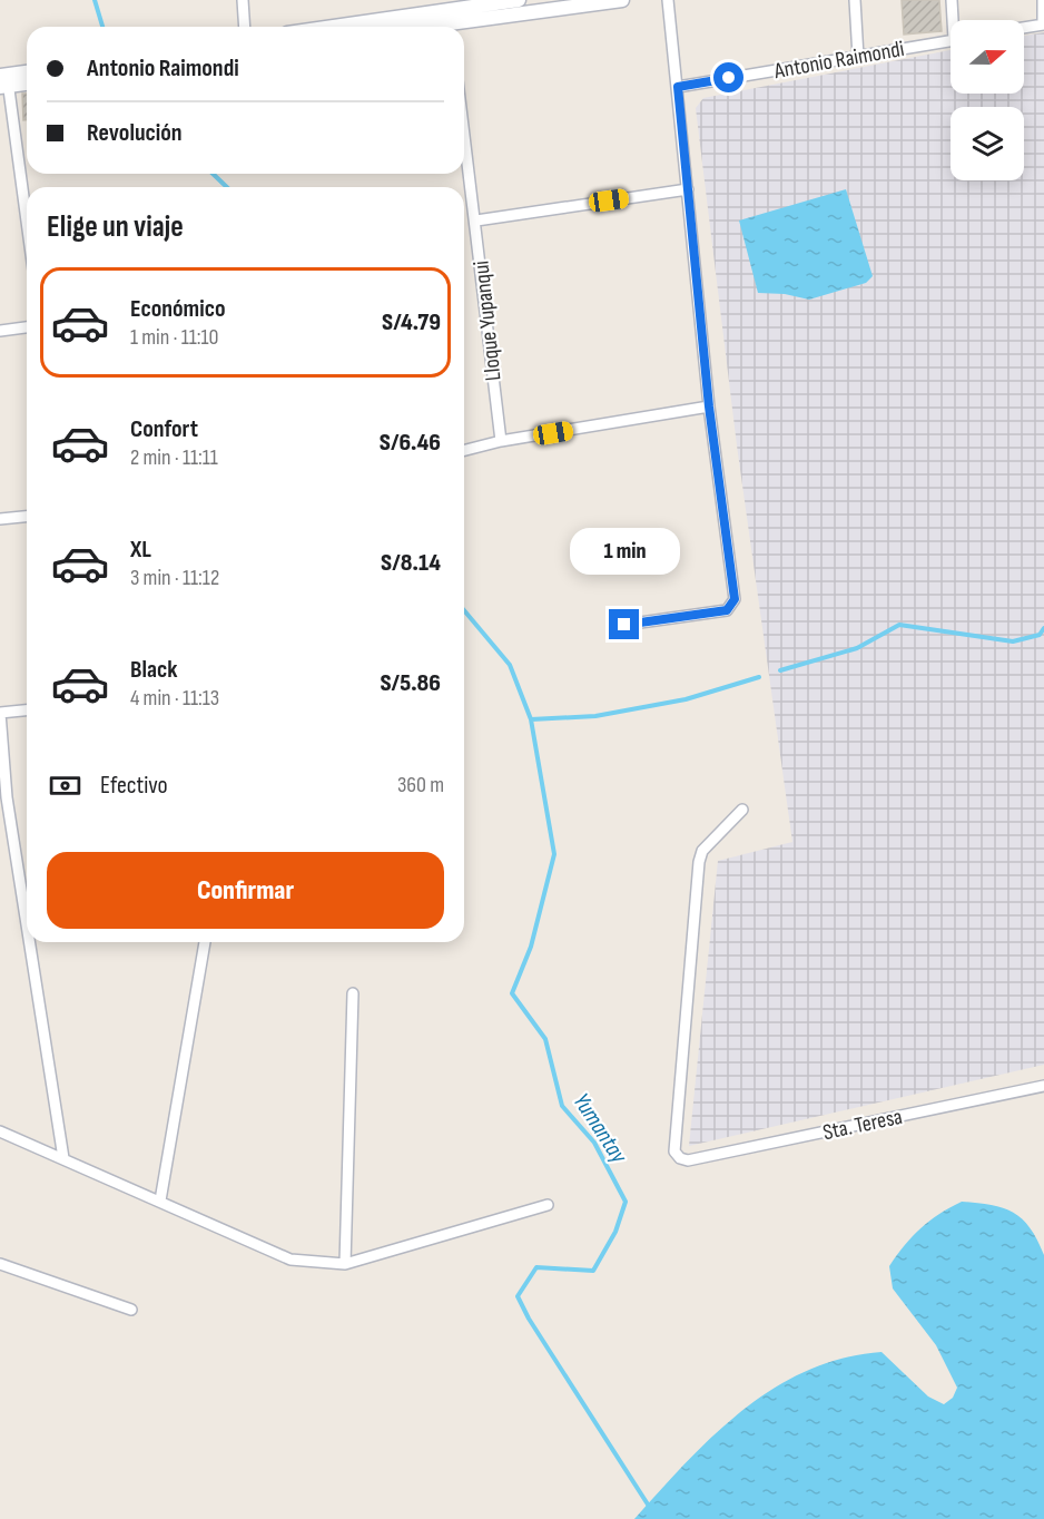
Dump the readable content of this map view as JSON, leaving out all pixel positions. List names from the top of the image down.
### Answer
{
  "streets": {
    "street": ["Antonio Raimondi", "Lloque Yupanqui", "Sta. Teresa"]
  },
  "water": ["Yumantay"],
  "north": "right",
  "page": {
    "banner": ["Antonio Raimondi", "Revolución"],
    "heading": "Elige un viaje",
    "list": [
      {
        "name": "Económico",
        "note": "1 min · 11:10",
        "value": "S/4.79"
      },
      {
        "name": "Confort",
        "note": "2 min · 11:11",
        "value": "S/6.46"
      },
      {
        "name": "XL",
        "note": "3 min · 11:12",
        "value": "S/8.14"
      },
      {
        "name": "Black",
        "note": "4 min · 11:13",
        "value": "S/5.86"
      }
    ],
    "bubble": "1 min",
    "pay": ["Efectivo", "360 m"],
    "buttons": "Confirmar"
  }
}
